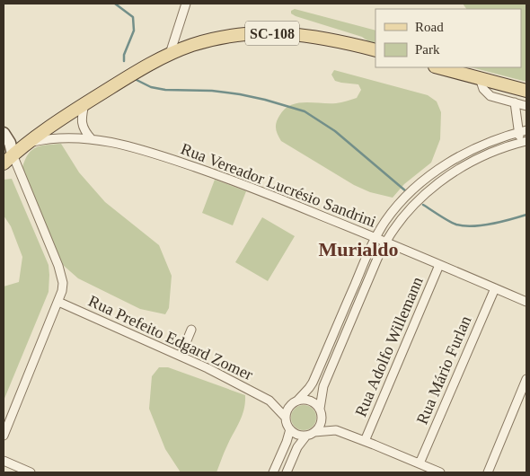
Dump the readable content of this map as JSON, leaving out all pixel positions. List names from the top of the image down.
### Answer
{
  "streets": {
    "main road": ["SC-108"],
    "street": [
      "Rua Vereador Lucrésio Sandrini",
      "Rua Prefeito Edgard Zomer",
      "Rua Adolfo Willemann",
      "Rua Mário Furlan"
    ]
  },
  "crossings": [
    ["SC-108", "Rua Vereador Lucrésio Sandrini"],
    ["Rua Vereador Lucrésio Sandrini", "Rua Adolfo Willemann"],
    ["Rua Vereador Lucrésio Sandrini", "Rua Mário Furlan"]
  ],
  "districts": ["Murialdo"],
  "legend": ["Road", "Park"]
}
